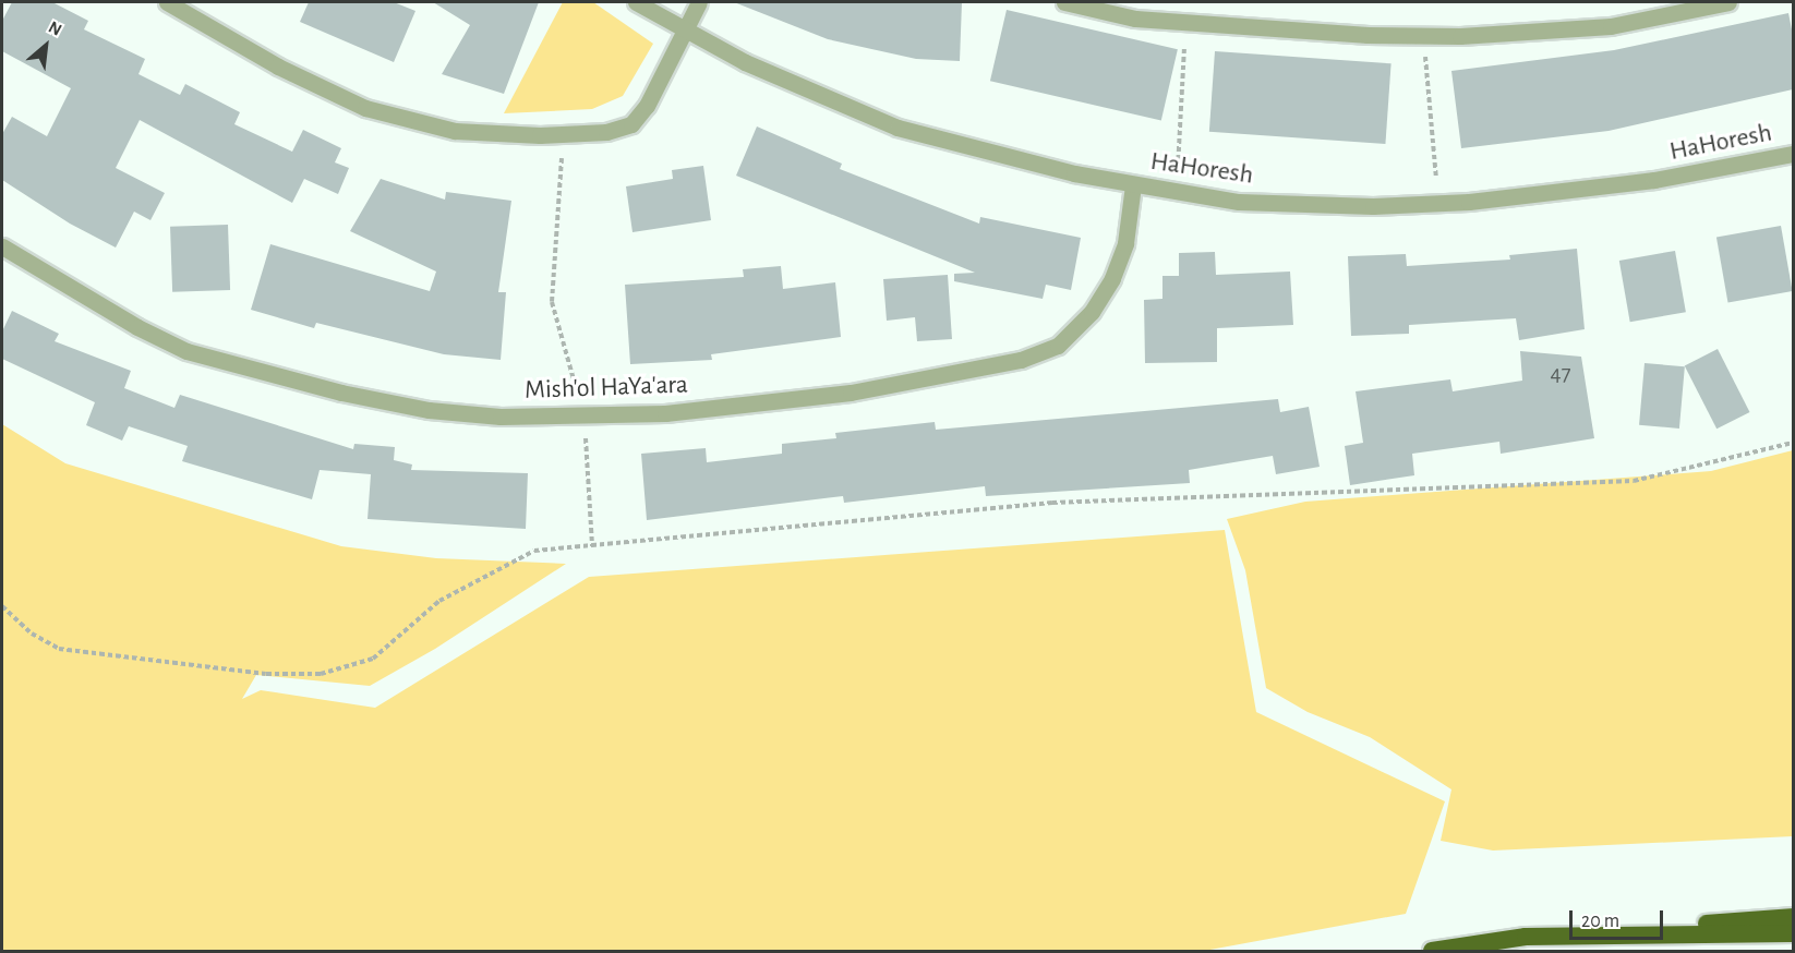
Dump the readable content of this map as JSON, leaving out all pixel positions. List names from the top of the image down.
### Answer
{
  "streets": {
    "street": ["HaHoresh", "Mish'ol HaYa'ara"]
  },
  "crossings": [
    ["HaHoresh", "Mish'ol HaYa'ara"]
  ],
  "house_numbers": ["47"],
  "scale_bar": "20 m",
  "north": "top right"
}
